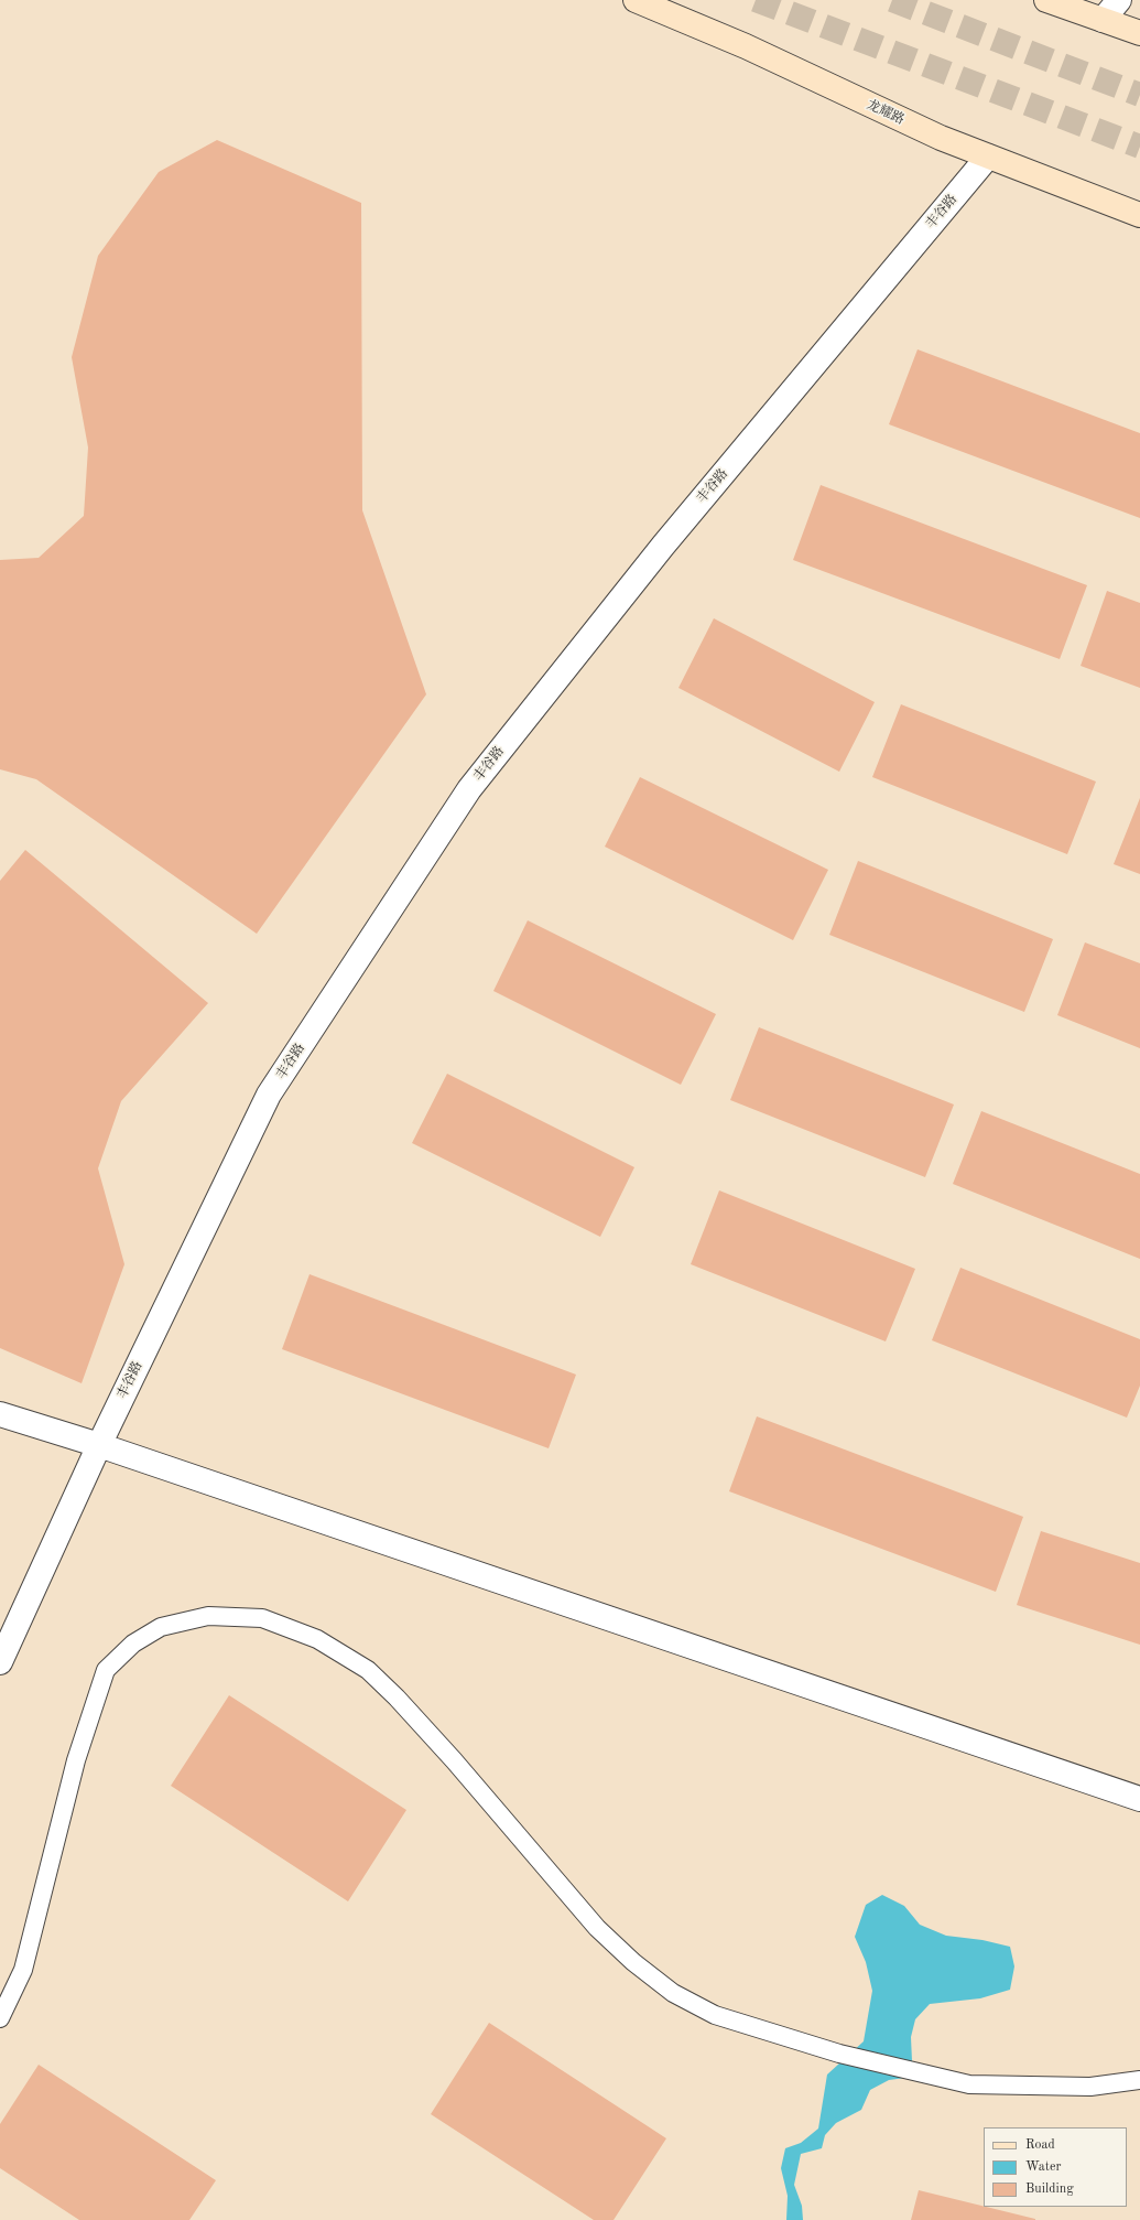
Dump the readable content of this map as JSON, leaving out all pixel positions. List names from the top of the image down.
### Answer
{
  "streets": {
    "main road": ["龙耀路"],
    "street": ["丰谷路"]
  },
  "crossings": [
    ["龙耀路", "丰谷路"]
  ],
  "legend": ["Road", "Water", "Building"]
}
